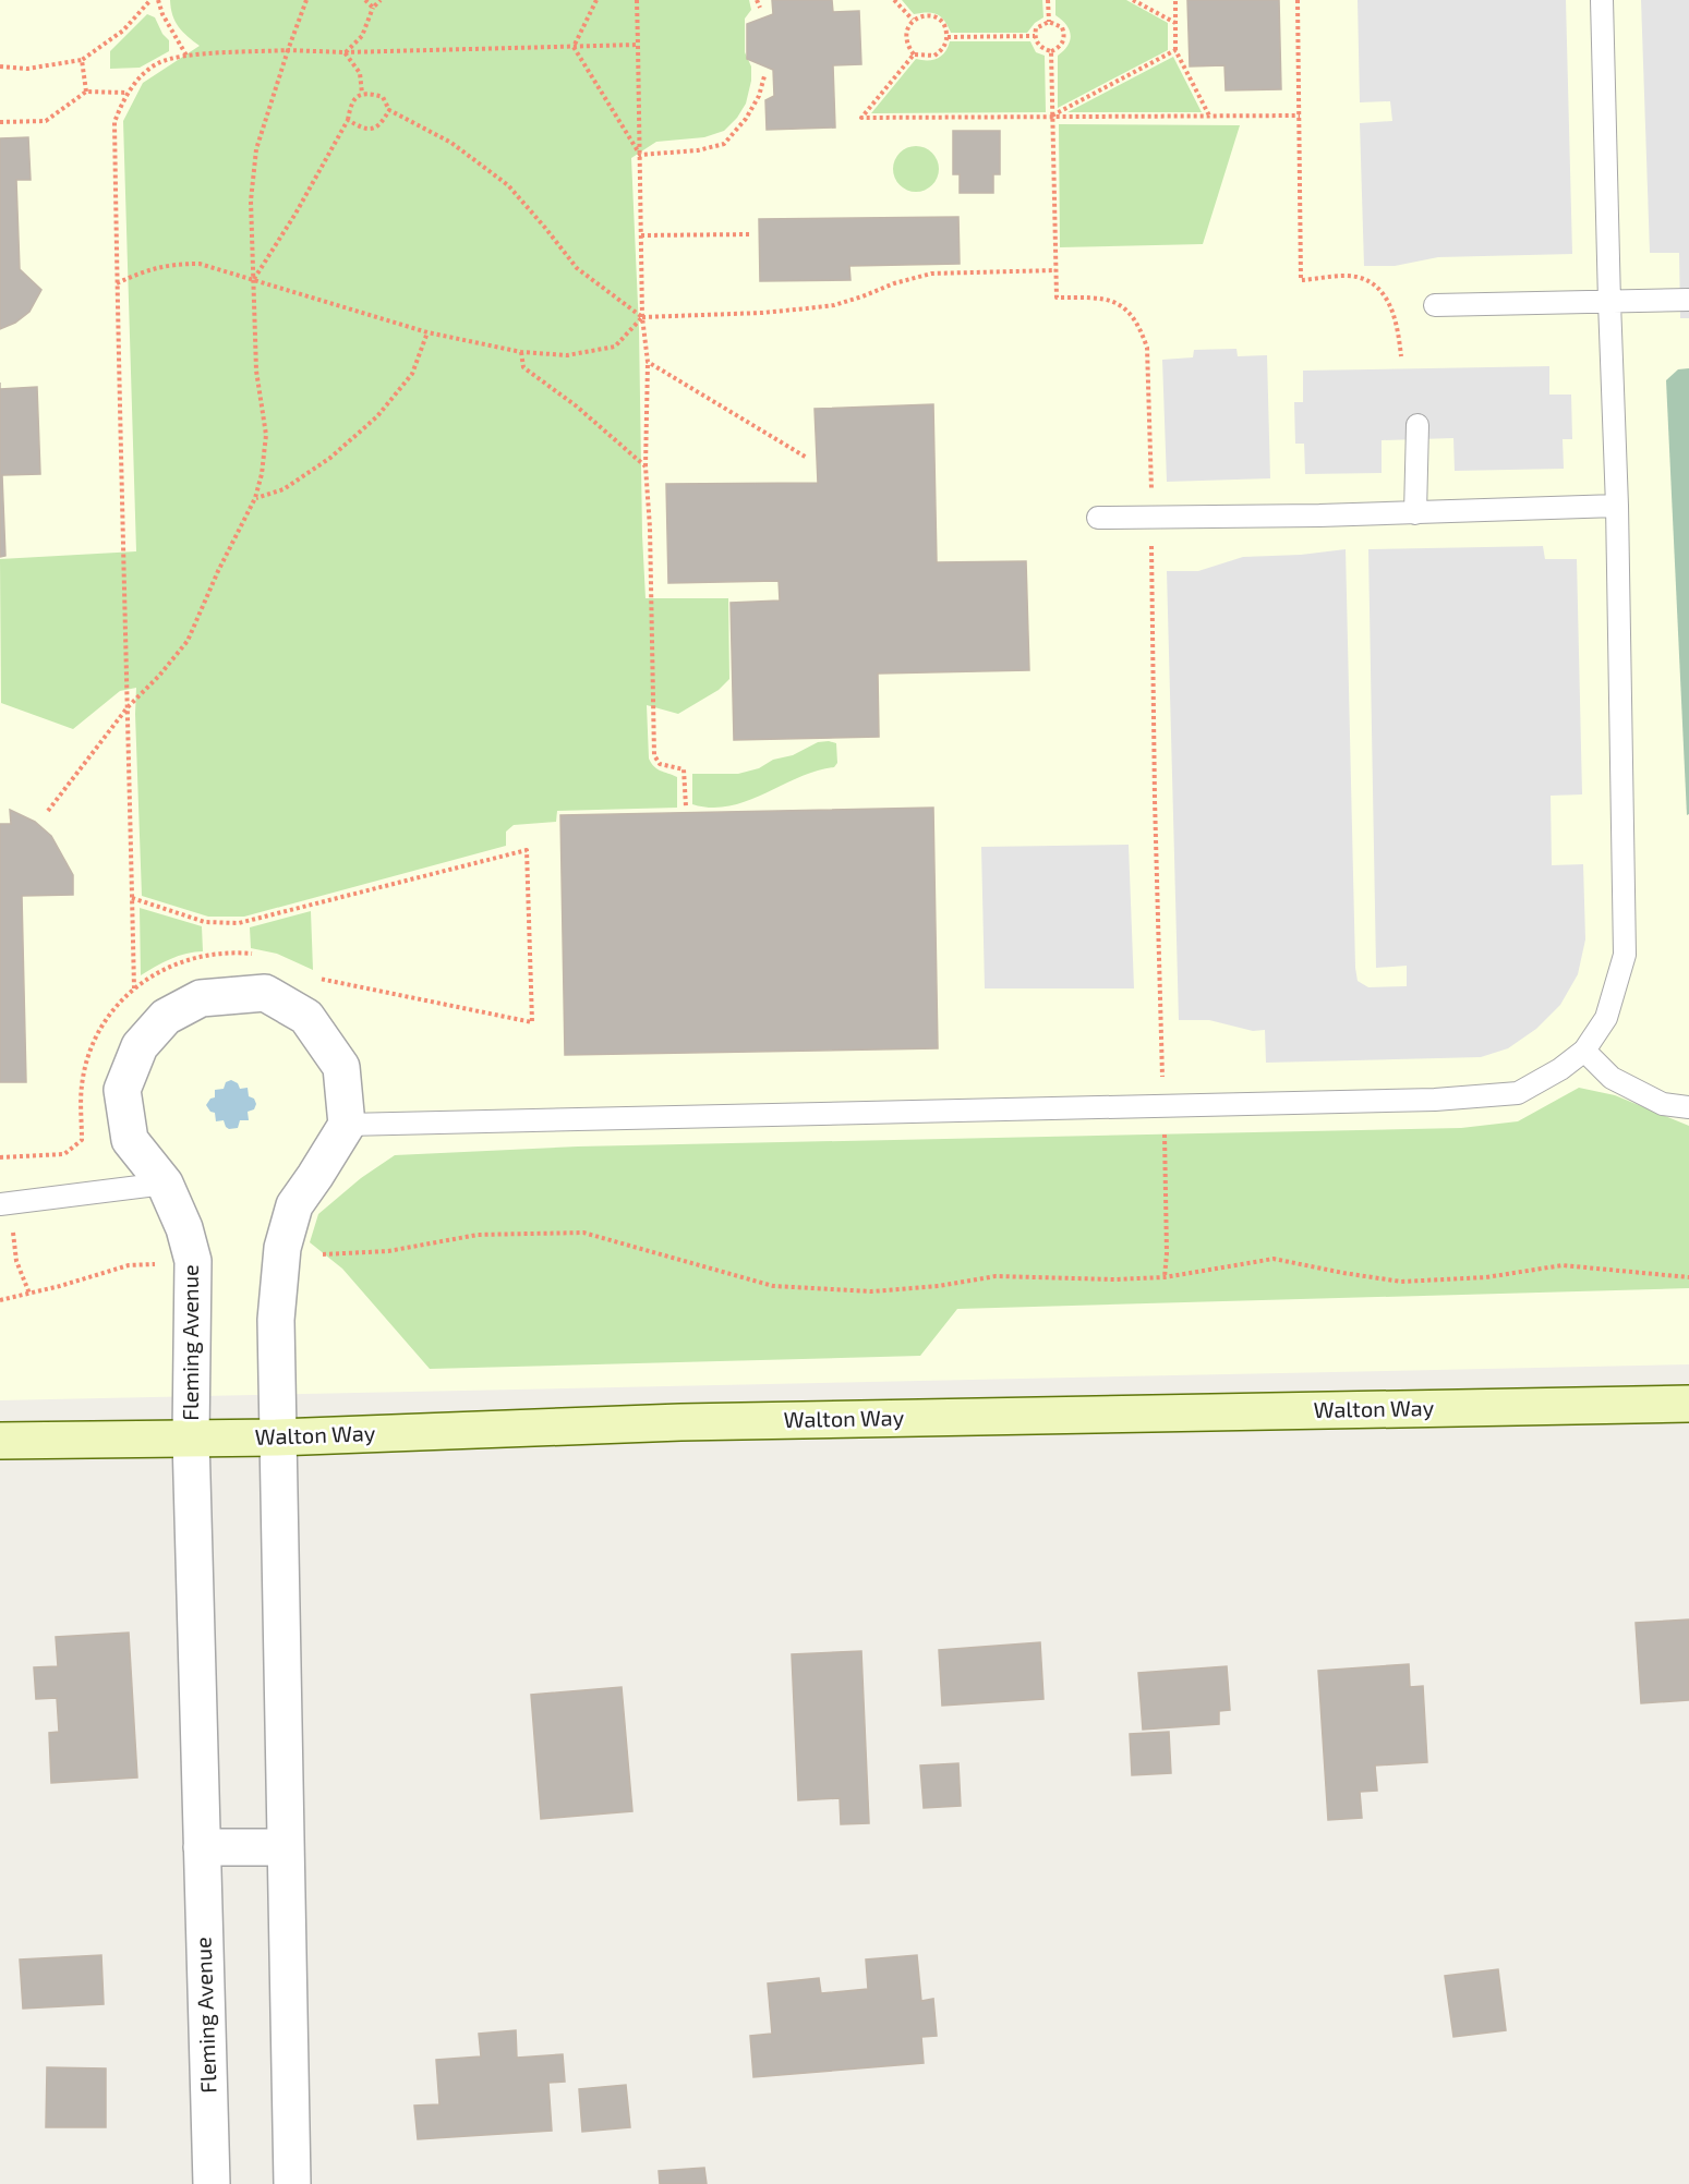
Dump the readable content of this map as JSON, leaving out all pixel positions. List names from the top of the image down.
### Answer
{
  "streets": {
    "main road": ["Walton Way"],
    "street": ["Fleming Avenue"]
  },
  "crossings": [
    ["Fleming Avenue", "Walton Way"]
  ]
}
